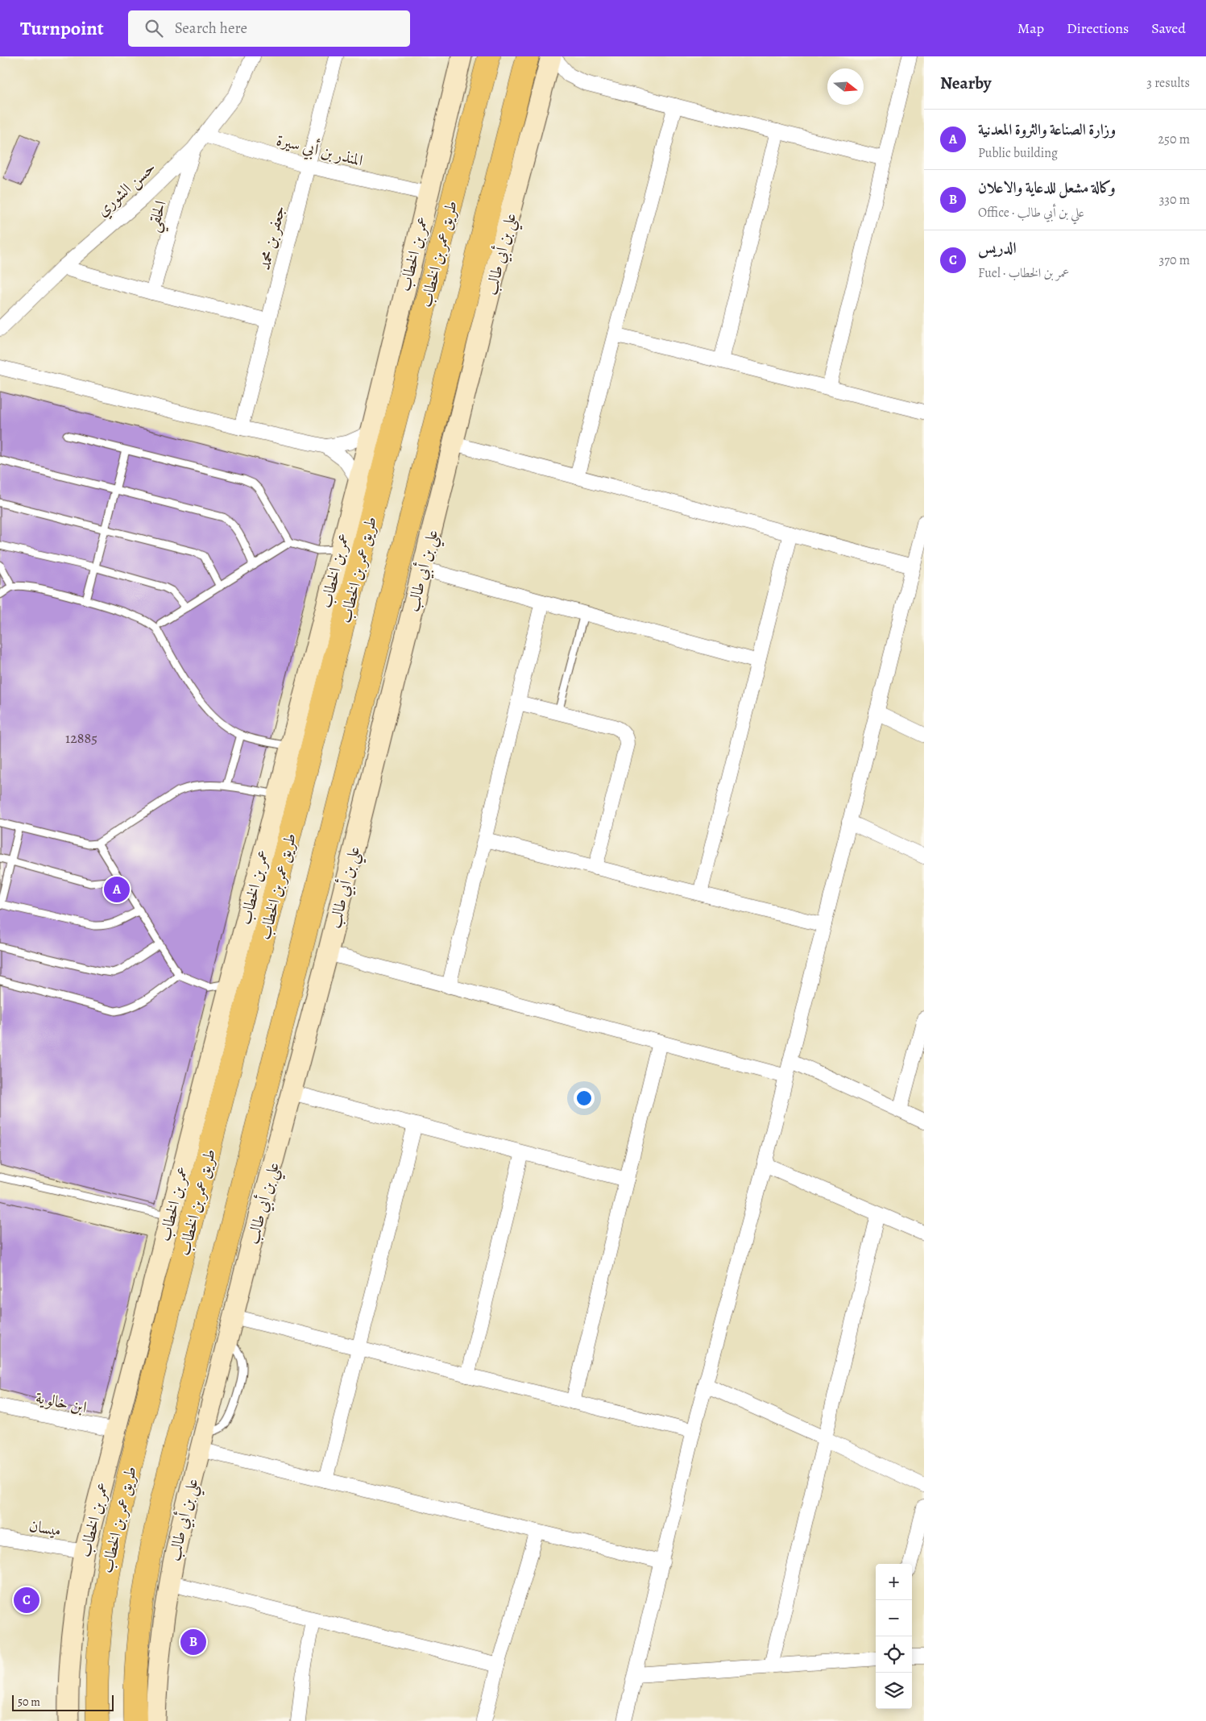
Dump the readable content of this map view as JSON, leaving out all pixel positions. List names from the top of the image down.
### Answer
{
  "streets": {
    "main road": ["طريق عمر بن الخطاب"],
    "street": [
      "المنذر بن أبي سيرة",
      "حسن الشوري",
      "الحلقي",
      "جعفر بن محمد",
      "عمر بن الخطاب",
      "علي بن أبي طالب",
      "ابن خالوية",
      "ميسان"
    ]
  },
  "crossings": [
    ["المنذر بن أبي سيرة", "حسن الشوري"],
    ["المنذر بن أبي سيرة", "جعفر بن محمد"],
    ["المنذر بن أبي سيرة", "عمر بن الخطاب"],
    ["حسن الشوري", "الحلقي"],
    ["عمر بن الخطاب", "ابن خالوية"],
    ["عمر بن الخطاب", "ميسان"]
  ],
  "house_numbers": ["12885"],
  "scale_bar": "50 m",
  "north": "right",
  "page": {
    "header": "Turnpoint",
    "search": "Search here",
    "nav": ["Map", "Directions", "Saved"],
    "heading": ["Nearby", "3 results"],
    "list": [
      {
        "mark": "A",
        "name": "وزارة الصناعة والثروة المعدنية",
        "note": "Public building",
        "value": "250 m"
      },
      {
        "mark": "B",
        "name": "وكالة مشعل للدعاية والاعلان",
        "note": "Office · علي بن أبي طالب",
        "value": "330 m"
      },
      {
        "mark": "C",
        "name": "الدريس",
        "note": "Fuel · عمر بن الخطاب",
        "value": "370 m"
      }
    ],
    "pins": ["A", "C", "B"],
    "map_buttons": ["+", "−"],
    "scale": "50 m"
  }
}
